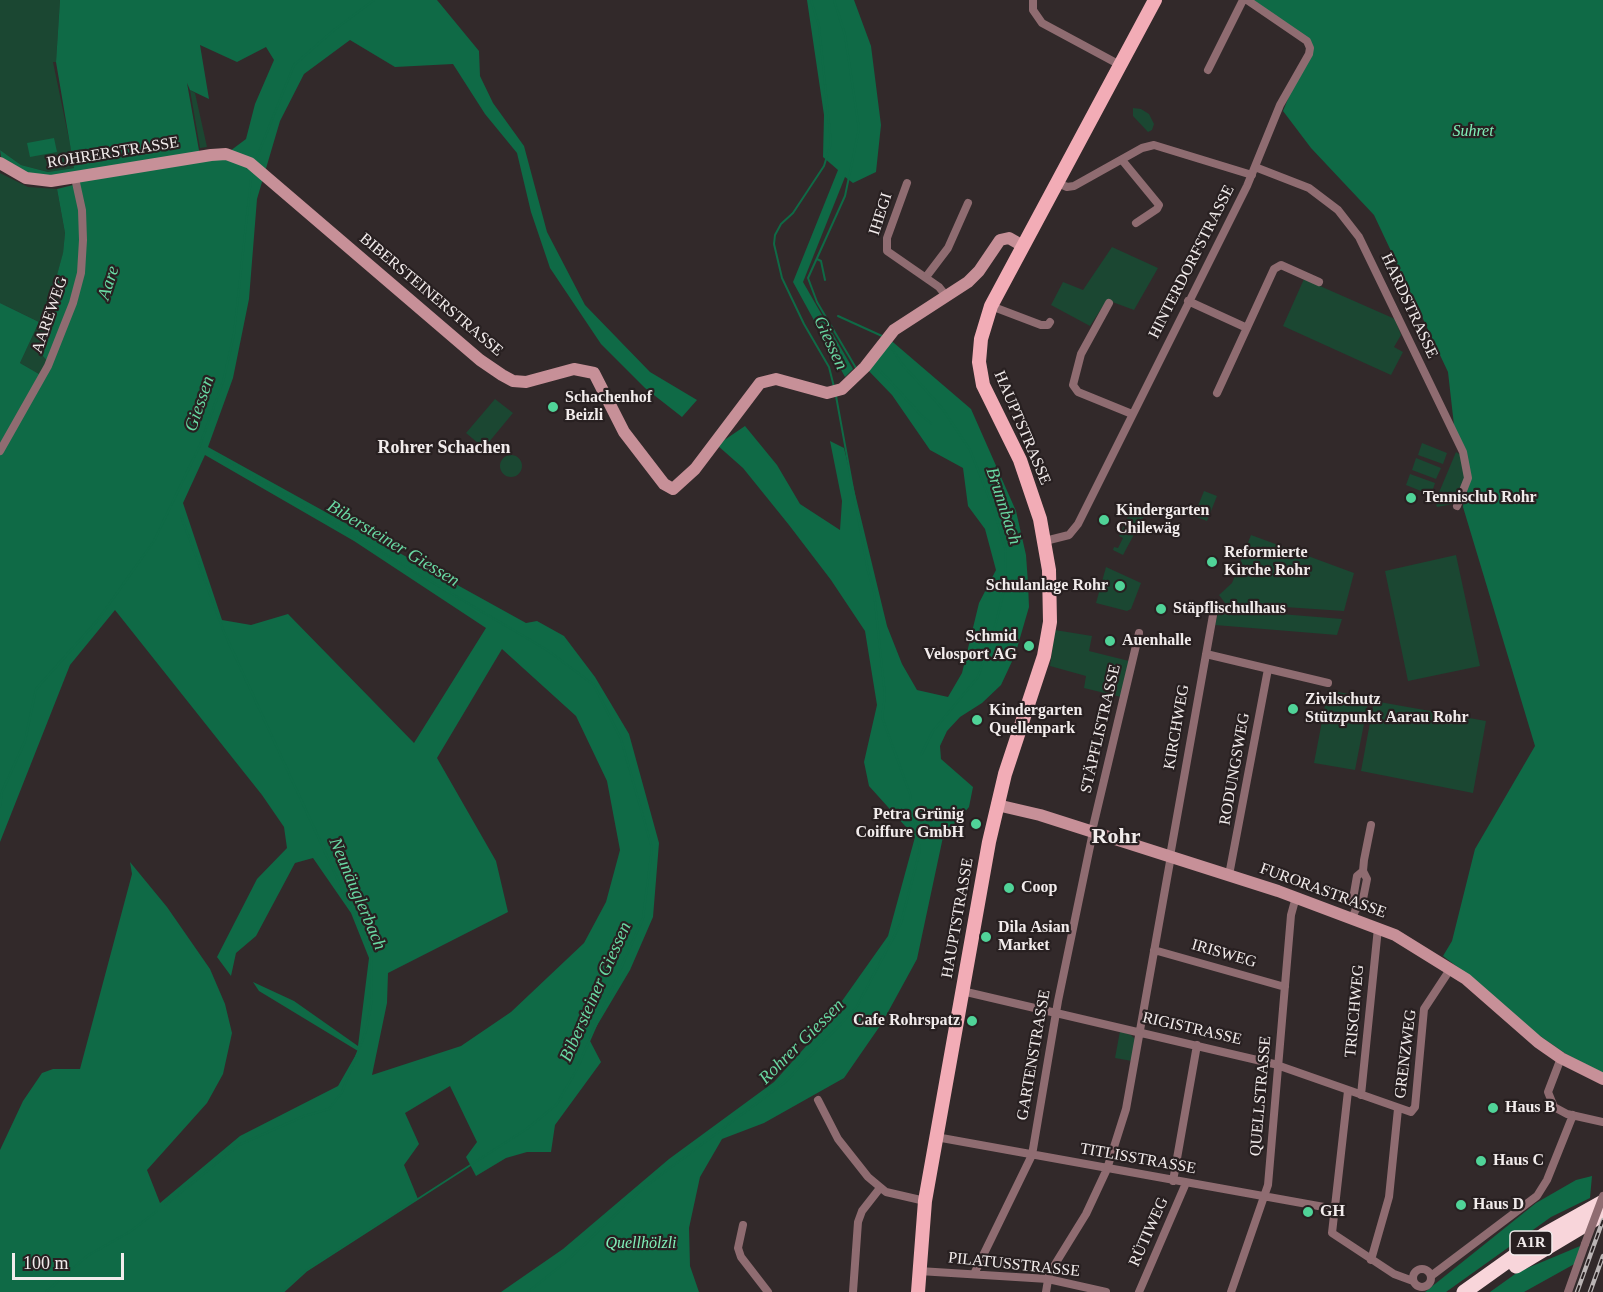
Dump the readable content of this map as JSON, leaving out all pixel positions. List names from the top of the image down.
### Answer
{
  "streets": {
    "highway": ["A1R"],
    "main road": ["HAUPTSTRASSE"],
    "street": [
      "ROHRERSTRASSE",
      "IHEGI",
      "HINTERDORFSTRASSE",
      "BIBERSTEINERSTRASSE",
      "HARDSTRASSE",
      "AAREWEG",
      "KIRCHWEG",
      "STÄPFLISTRASSE",
      "RODUNGSWEG",
      "FURORASTRASSE",
      "IRISWEG",
      "TRISCHWEG",
      "RIGISTRASSE",
      "GRENZWEG",
      "GARTENSTRASSE",
      "QUELLSTRASSE",
      "TITLISSTRASSE",
      "RÜTIWEG",
      "PILATUSSTRASSE"
    ]
  },
  "crossings": [
    ["ROHRERSTRASSE", "BIBERSTEINERSTRASSE"],
    ["ROHRERSTRASSE", "AAREWEG"],
    ["IHEGI", "BIBERSTEINERSTRASSE"],
    ["HINTERDORFSTRASSE", "HARDSTRASSE"],
    ["HINTERDORFSTRASSE", "HAUPTSTRASSE"],
    ["BIBERSTEINERSTRASSE", "HAUPTSTRASSE"],
    ["HARDSTRASSE", "HAUPTSTRASSE"],
    ["HAUPTSTRASSE", "FURORASTRASSE"],
    ["HAUPTSTRASSE", "RIGISTRASSE"],
    ["HAUPTSTRASSE", "TITLISSTRASSE"],
    ["HAUPTSTRASSE", "PILATUSSTRASSE"],
    ["KIRCHWEG", "FURORASTRASSE"],
    ["KIRCHWEG", "IRISWEG"],
    ["KIRCHWEG", "RIGISTRASSE"],
    ["KIRCHWEG", "TITLISSTRASSE"],
    ["KIRCHWEG", "PILATUSSTRASSE"],
    ["STÄPFLISTRASSE", "FURORASTRASSE"],
    ["STÄPFLISTRASSE", "GARTENSTRASSE"],
    ["RODUNGSWEG", "FURORASTRASSE"],
    ["FURORASTRASSE", "TRISCHWEG"],
    ["FURORASTRASSE", "GRENZWEG"],
    ["FURORASTRASSE", "GARTENSTRASSE"],
    ["FURORASTRASSE", "QUELLSTRASSE"],
    ["IRISWEG", "QUELLSTRASSE"],
    ["TRISCHWEG", "RIGISTRASSE"],
    ["RIGISTRASSE", "GRENZWEG"],
    ["RIGISTRASSE", "GARTENSTRASSE"],
    ["RIGISTRASSE", "QUELLSTRASSE"],
    ["GARTENSTRASSE", "TITLISSTRASSE"],
    ["GARTENSTRASSE", "PILATUSSTRASSE"],
    ["QUELLSTRASSE", "TITLISSTRASSE"],
    ["TITLISSTRASSE", "RÜTIWEG"]
  ],
  "districts": ["Rohrer Schachen", "Rohr"],
  "water": [
    "Aare",
    "Giessen",
    "Brunnbach",
    "Bibersteiner Giessen",
    "Neunäuglerbach",
    "Rohrer Giessen"
  ],
  "parks": ["Suhret", "Quellhölzli"],
  "places": [
    "Schachenhof Beizli",
    "Tennisclub Rohr",
    "Kindergarten Chilewäg",
    "Reformierte Kirche Rohr",
    "Schulanlage Rohr",
    "Stäpflischulhaus",
    "Auenhalle",
    "Schmid Velosport AG",
    "Zivilschutz Stützpunkt Aarau Rohr",
    "Kindergarten Quellenpark",
    "Petra Grünig Coiffure GmbH",
    "Coop",
    "Dila Asian Market",
    "Cafe Rohrspatz",
    "Haus B",
    "Haus C",
    "Haus D",
    "GH"
  ],
  "scale_bar": "100 m"
}
